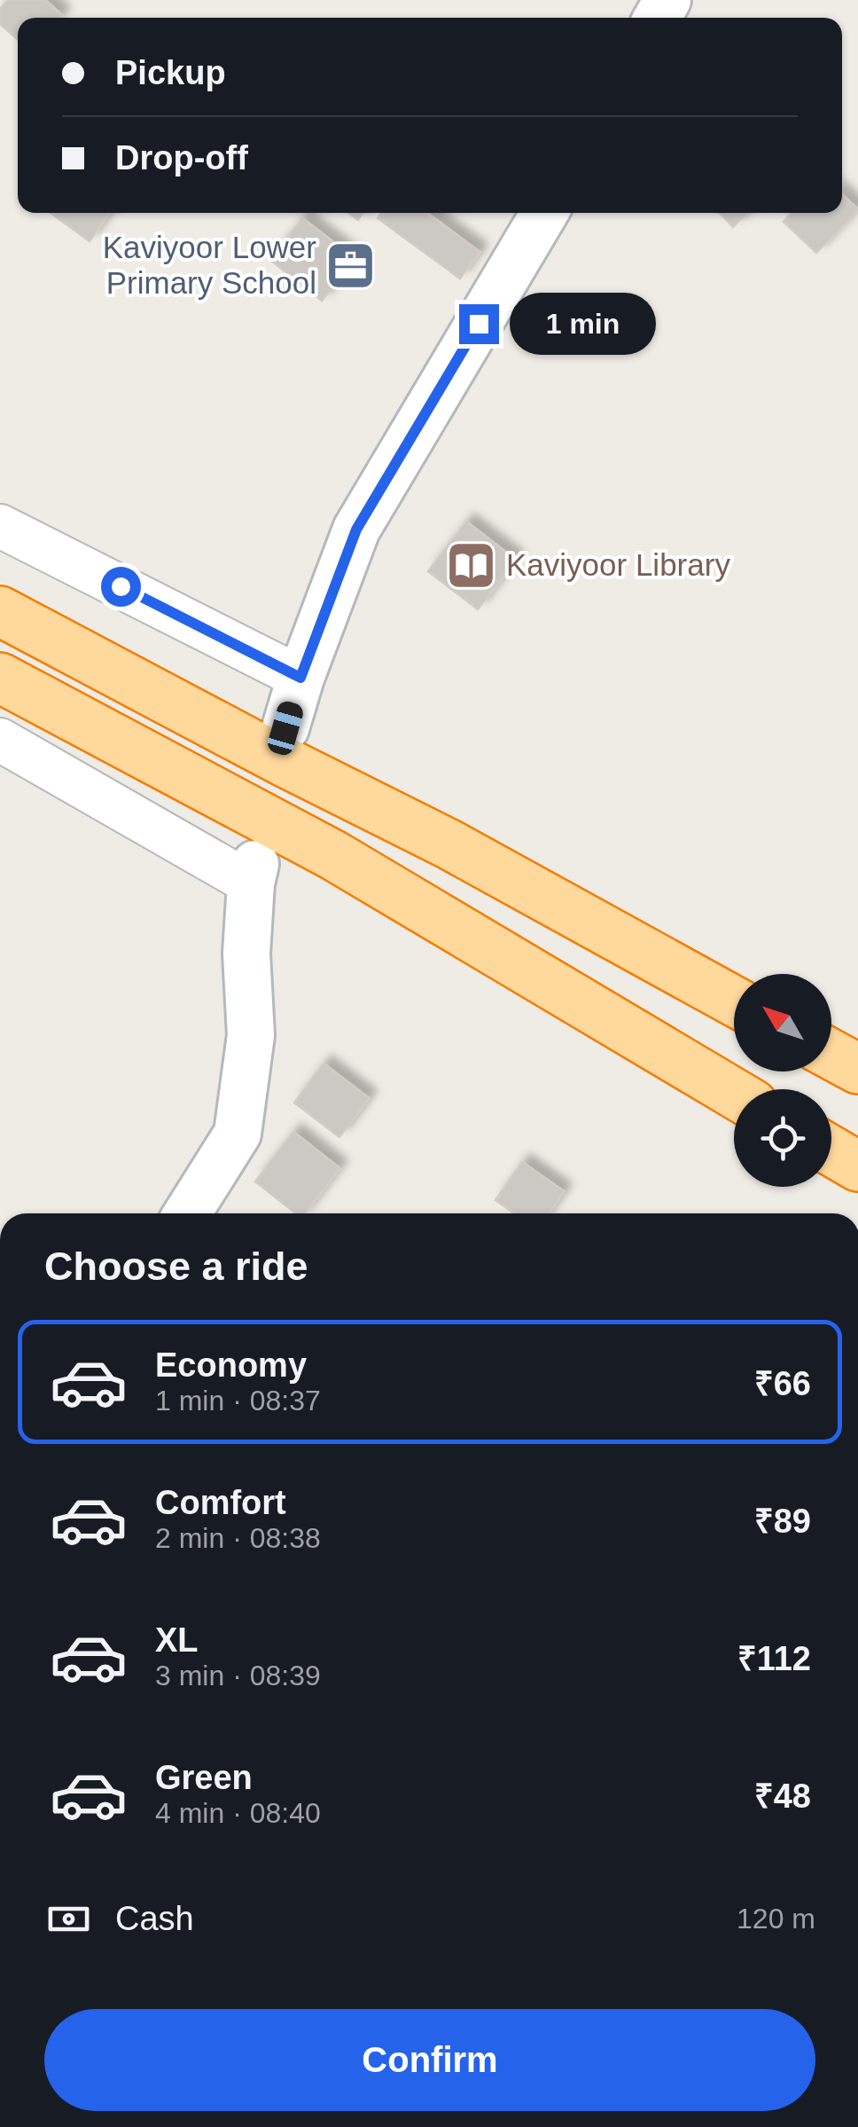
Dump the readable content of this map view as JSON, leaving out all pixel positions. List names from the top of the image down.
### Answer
{
  "places": {
    "office": ["Kaviyoor Lower Primary School"],
    "library": ["Kaviyoor Library"]
  },
  "north": "top left",
  "page": {
    "banner": ["Pickup", "Drop-off"],
    "bubble": "1 min",
    "heading": "Choose a ride",
    "list": [
      {
        "name": "Economy",
        "note": "1 min · 08:37",
        "value": "₹66"
      },
      {
        "name": "Comfort",
        "note": "2 min · 08:38",
        "value": "₹89"
      },
      {
        "name": "XL",
        "note": "3 min · 08:39",
        "value": "₹112"
      },
      {
        "name": "Green",
        "note": "4 min · 08:40",
        "value": "₹48"
      }
    ],
    "pay": ["Cash", "120 m"],
    "buttons": "Confirm"
  }
}
